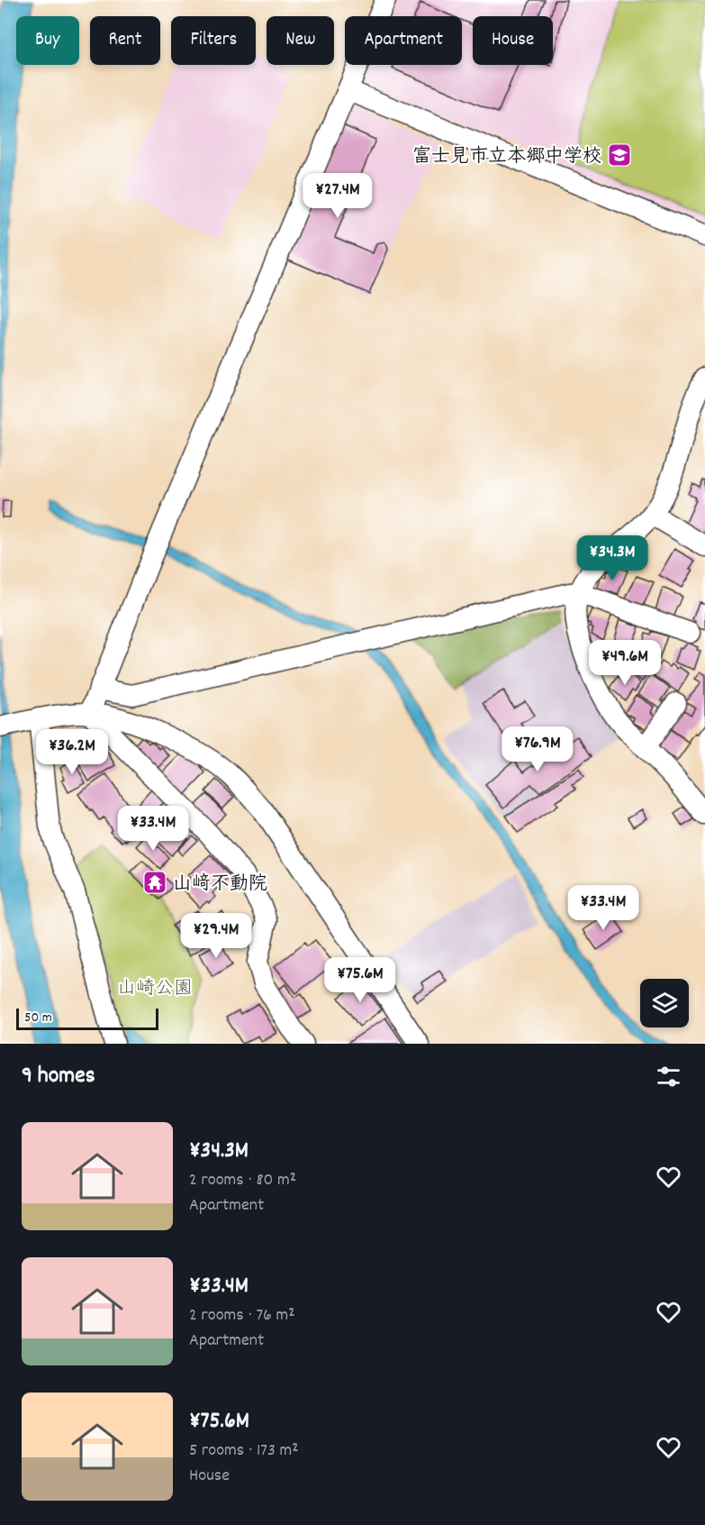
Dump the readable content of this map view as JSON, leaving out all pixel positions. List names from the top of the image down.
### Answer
{
  "parks": ["山崎公園"],
  "places": {
    "school or university": ["富士見市立本郷中学校"],
    "temple": ["山﨑不動院"]
  },
  "scale_bar": "50 m",
  "page": {
    "chip": [
      "Buy",
      "Rent",
      "Filters",
      "New",
      "Apartment",
      "House"
    ],
    "price": [
      "¥27.4M",
      "¥34.3M",
      "¥49.6M",
      "¥76.9M",
      "¥36.2M",
      "¥33.4M",
      "¥33.4M",
      "¥29.4M",
      "¥75.6M"
    ],
    "scale": "50 m",
    "heading": "9 homes",
    "list": [
      {
        "name": "¥34.3M",
        "note": "2 rooms · 80 m² · Apartment"
      },
      {
        "name": "¥33.4M",
        "note": "2 rooms · 76 m² · Apartment"
      },
      {
        "name": "¥75.6M",
        "note": "5 rooms · 173 m² · House"
      }
    ]
  }
}
